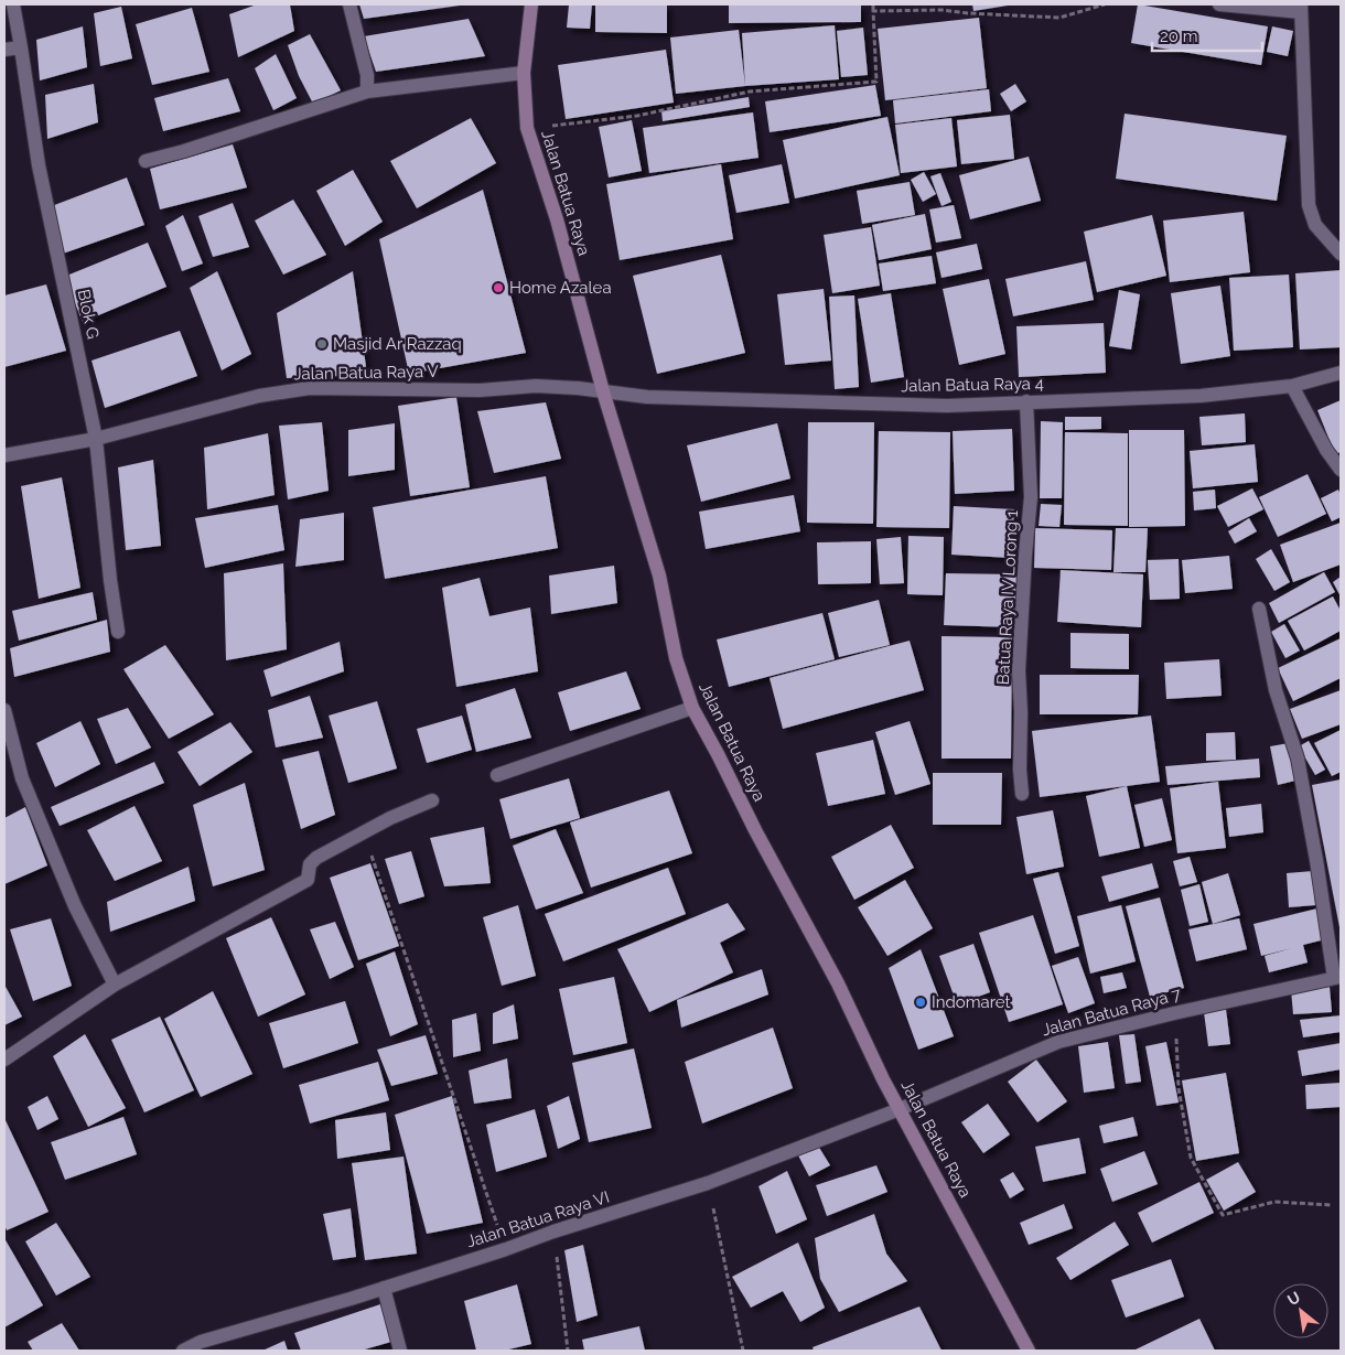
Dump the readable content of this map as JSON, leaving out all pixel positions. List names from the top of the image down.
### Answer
{
  "streets": {
    "main road": ["Jalan Batua Raya"],
    "street": [
      "Blok G",
      "Jalan Batua Raya V",
      "Jalan Batua Raya 4",
      "Batua Raya IV Lorong 1",
      "Jalan Batua Raya 7",
      "Jalan Batua Raya VI"
    ]
  },
  "crossings": [
    ["Jalan Batua Raya", "Jalan Batua Raya V"],
    ["Jalan Batua Raya", "Jalan Batua Raya 4"],
    ["Jalan Batua Raya", "Jalan Batua Raya 7"],
    ["Jalan Batua Raya", "Jalan Batua Raya VI"],
    ["Blok G", "Jalan Batua Raya V"],
    ["Jalan Batua Raya V", "Jalan Batua Raya 4"],
    ["Jalan Batua Raya 4", "Batua Raya IV Lorong 1"],
    ["Jalan Batua Raya 7", "Jalan Batua Raya VI"]
  ],
  "places": ["Home Azalea", "Masjid Ar Razzaq", "Indomaret"],
  "scale_bar": "20 m",
  "north": "top left"
}
